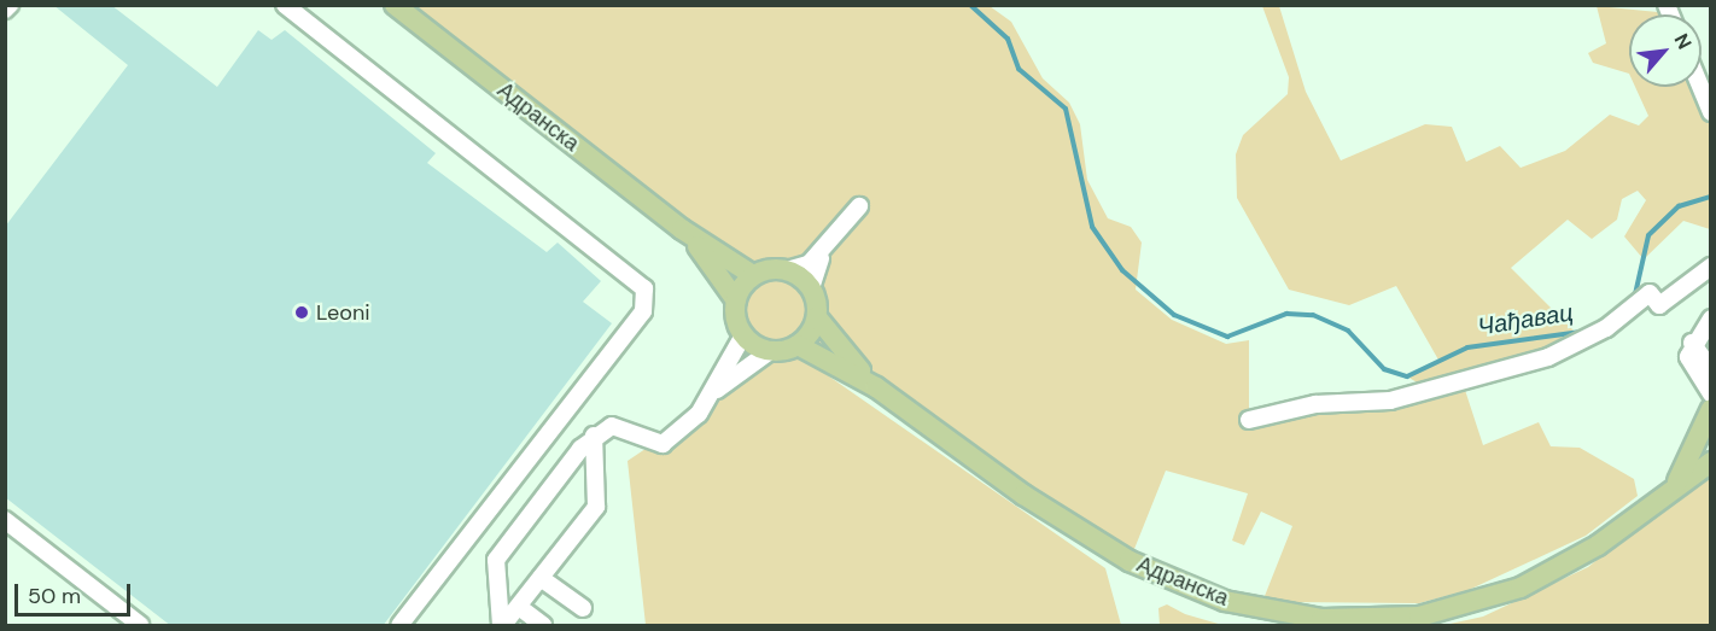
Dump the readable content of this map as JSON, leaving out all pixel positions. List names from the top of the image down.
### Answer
{
  "streets": {
    "main road": ["Адранска"]
  },
  "water": ["Чађавац"],
  "places": ["Leoni"],
  "scale_bar": "50 m",
  "north": "top right"
}
